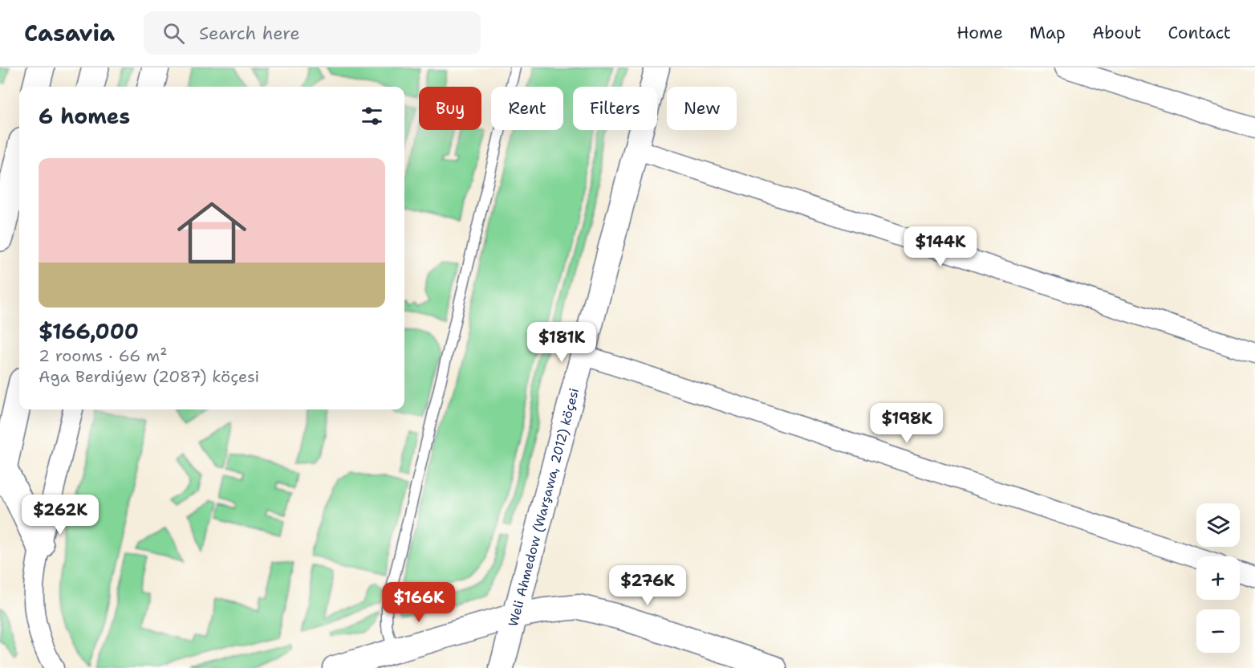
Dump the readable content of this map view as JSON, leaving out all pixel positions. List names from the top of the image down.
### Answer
{
  "streets": {
    "street": ["Weli Ahmedow (Warşawa, 2012) köçesi"]
  },
  "page": {
    "header": "Casavia",
    "search": "Search here",
    "nav": [
      "Home",
      "Map",
      "About",
      "Contact"
    ],
    "chip": [
      "Buy",
      "Rent",
      "Filters",
      "New"
    ],
    "heading": "6 homes",
    "list": [
      {
        "name": "$166,000",
        "note": "2 rooms · 66 m² · Aga Berdiýew (2087) köçesi"
      }
    ],
    "price": [
      "$144K",
      "$181K",
      "$198K",
      "$262K",
      "$276K",
      "$166K"
    ],
    "map_buttons": ["+", "−"]
  }
}
